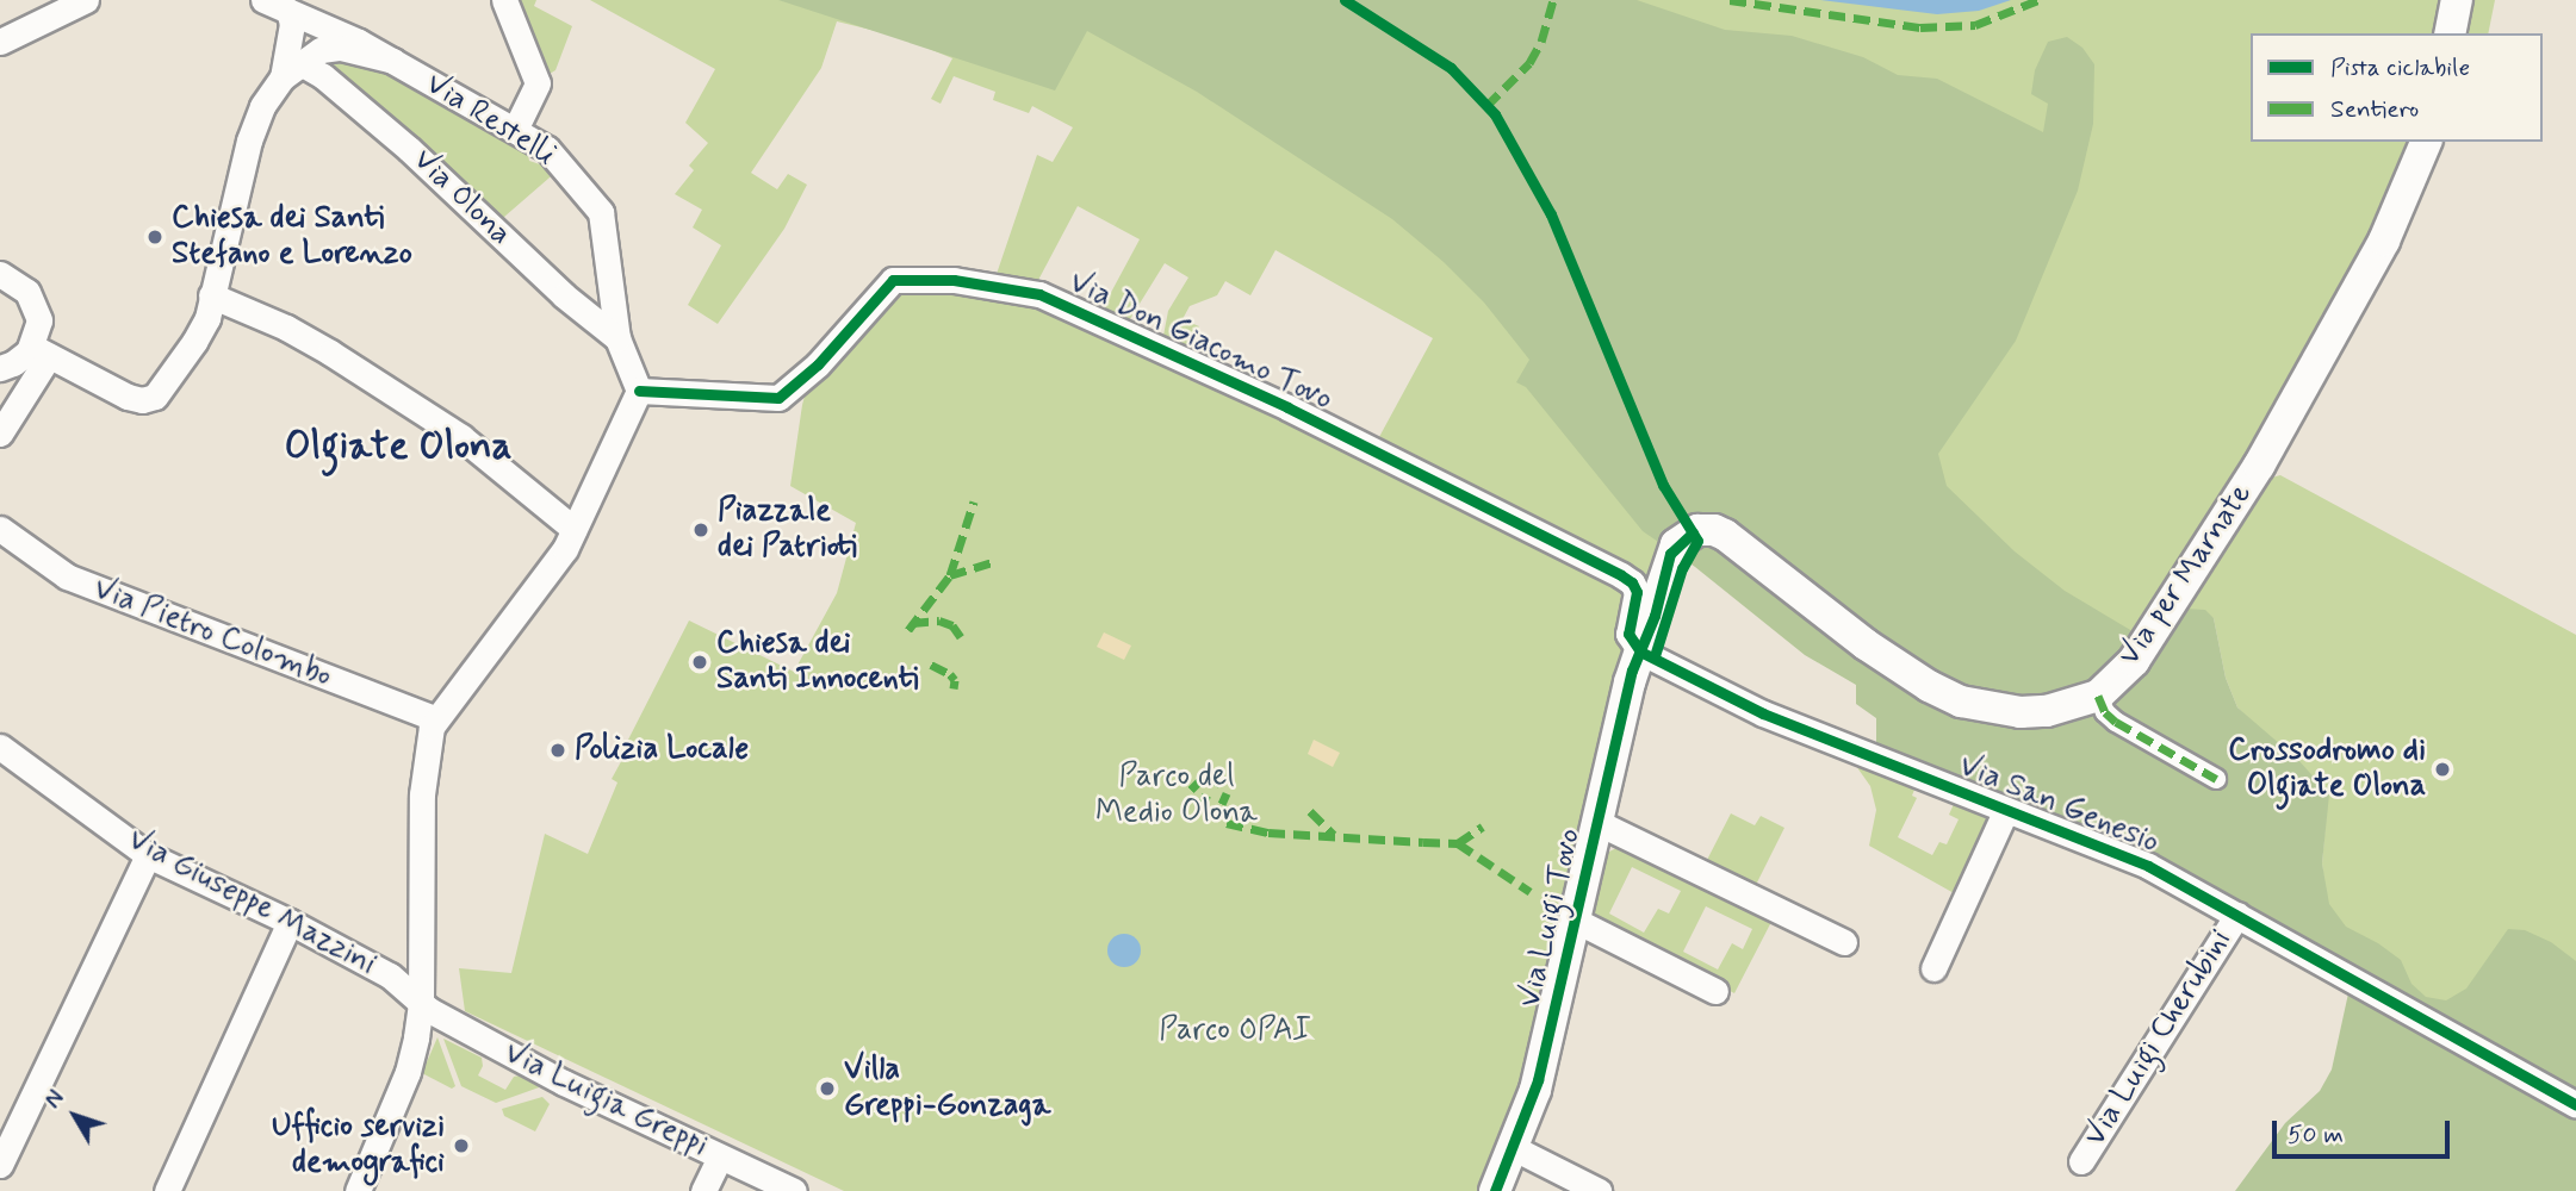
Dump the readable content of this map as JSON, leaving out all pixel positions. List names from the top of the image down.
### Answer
{
  "streets": {
    "street": [
      "Via Restelli",
      "Via Olona",
      "Via Don Giacomo Tovo",
      "Via per Marnate",
      "Via Pietro Colombo",
      "Via San Genesio",
      "Via Giuseppe Mazzini",
      "Via Luigi Tovo",
      "Via Luigi Cherubini",
      "Via Luigia Greppi"
    ]
  },
  "crossings": [
    ["Via Restelli", "Via Olona"],
    ["Via Restelli", "Via Don Giacomo Tovo"],
    ["Via Don Giacomo Tovo", "Via per Marnate"],
    ["Via Don Giacomo Tovo", "Via San Genesio"],
    ["Via Don Giacomo Tovo", "Via Luigi Tovo"],
    ["Via per Marnate", "Via San Genesio"],
    ["Via per Marnate", "Via Luigi Tovo"],
    ["Via San Genesio", "Via Luigi Tovo"],
    ["Via San Genesio", "Via Luigi Cherubini"],
    ["Via Giuseppe Mazzini", "Via Luigia Greppi"]
  ],
  "districts": ["Olgiate Olona"],
  "parks": ["Parco del Medio Olona", "Parco OPAI"],
  "places": [
    "Chiesa dei Santi Stefano e Lorenzo",
    "Piazzale dei Patrioti",
    "Chiesa dei Santi Innocenti",
    "Polizia Locale",
    "Crossodromo di Olgiate Olona",
    "Villa Greppi-Gonzaga",
    "Ufficio servizi demografici"
  ],
  "legend": ["Pista ciclabile", "Sentiero"],
  "scale_bar": "50 m",
  "north": "top left"
}
